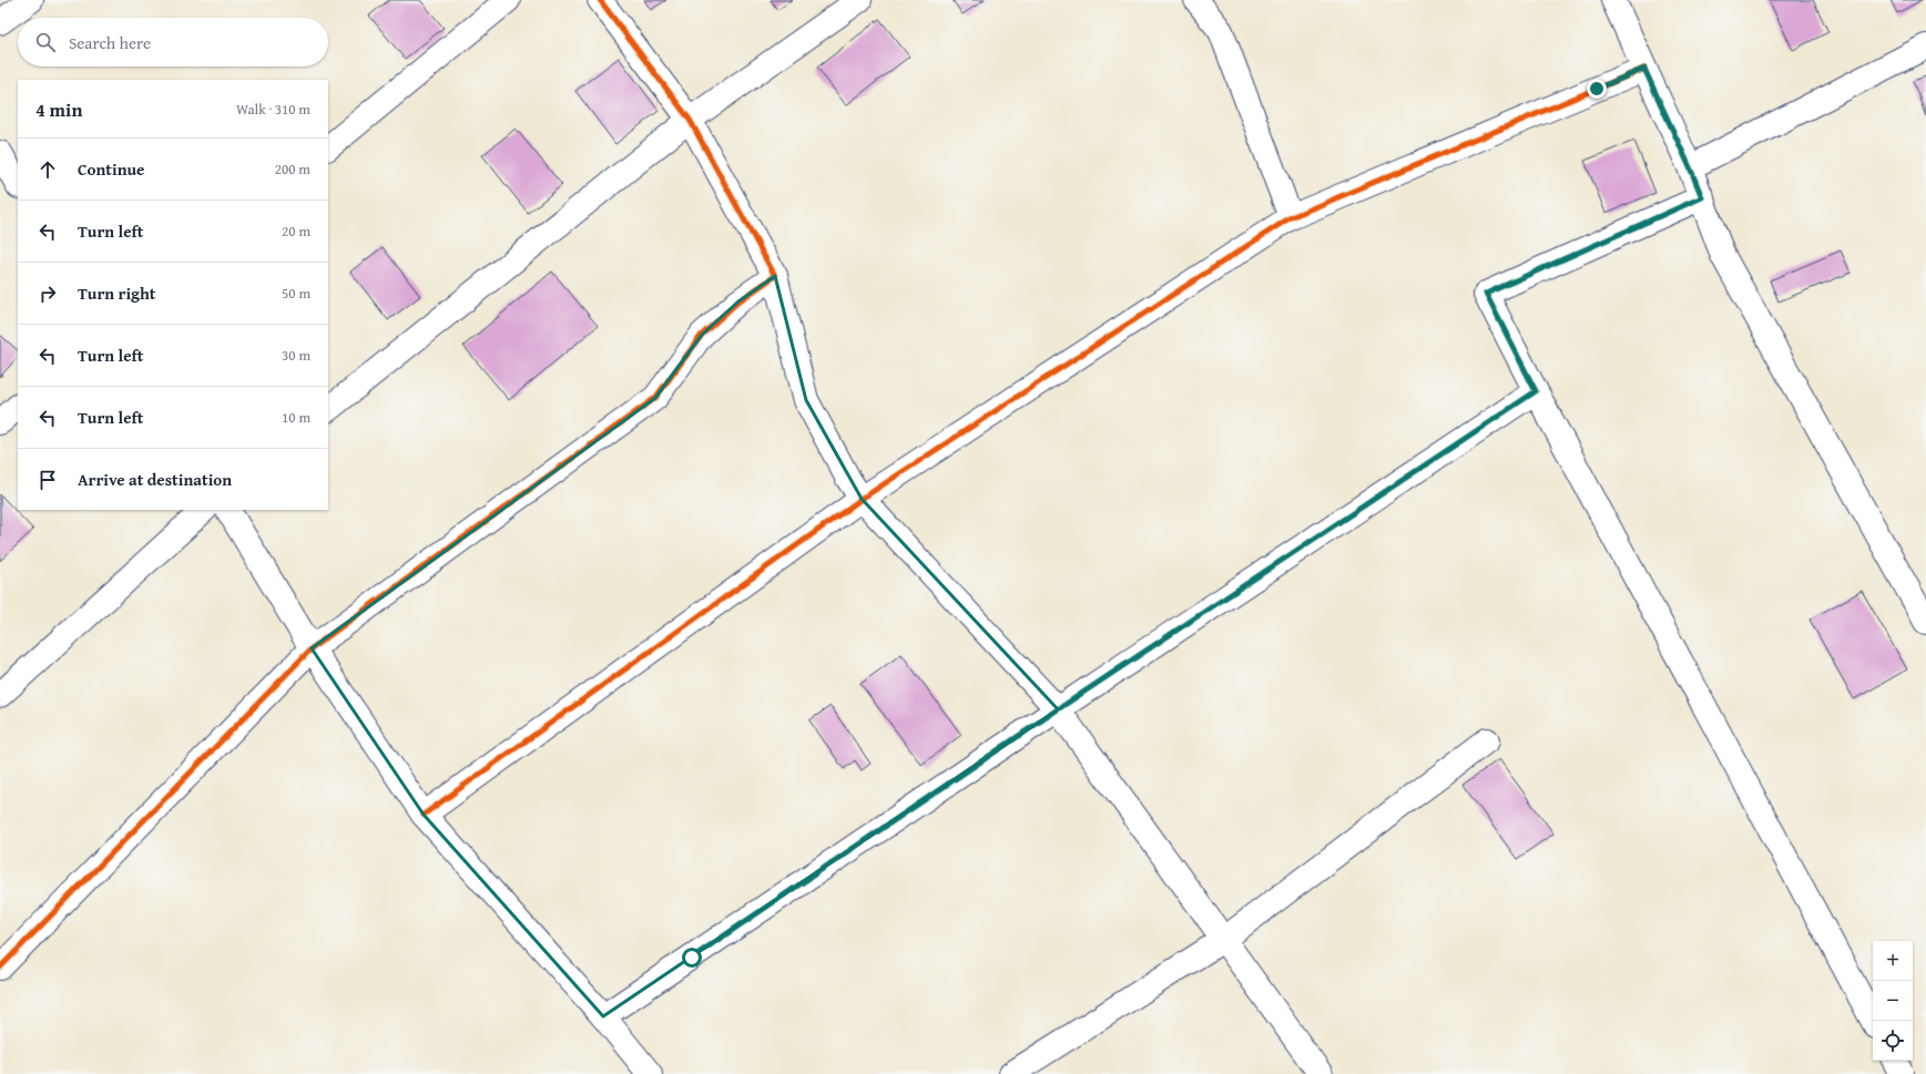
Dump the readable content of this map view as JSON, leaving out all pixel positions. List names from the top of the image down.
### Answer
{
  "page": {
    "search": "Search here",
    "heading": ["4 min", "Walk · 310 m"],
    "list": [
      ["Continue", "200 m"],
      ["Turn left", "20 m"],
      ["Turn right", "50 m"],
      ["Turn left", "30 m"],
      ["Turn left", "10 m"],
      "Arrive at destination"
    ],
    "map_buttons": ["+", "−"]
  }
}
